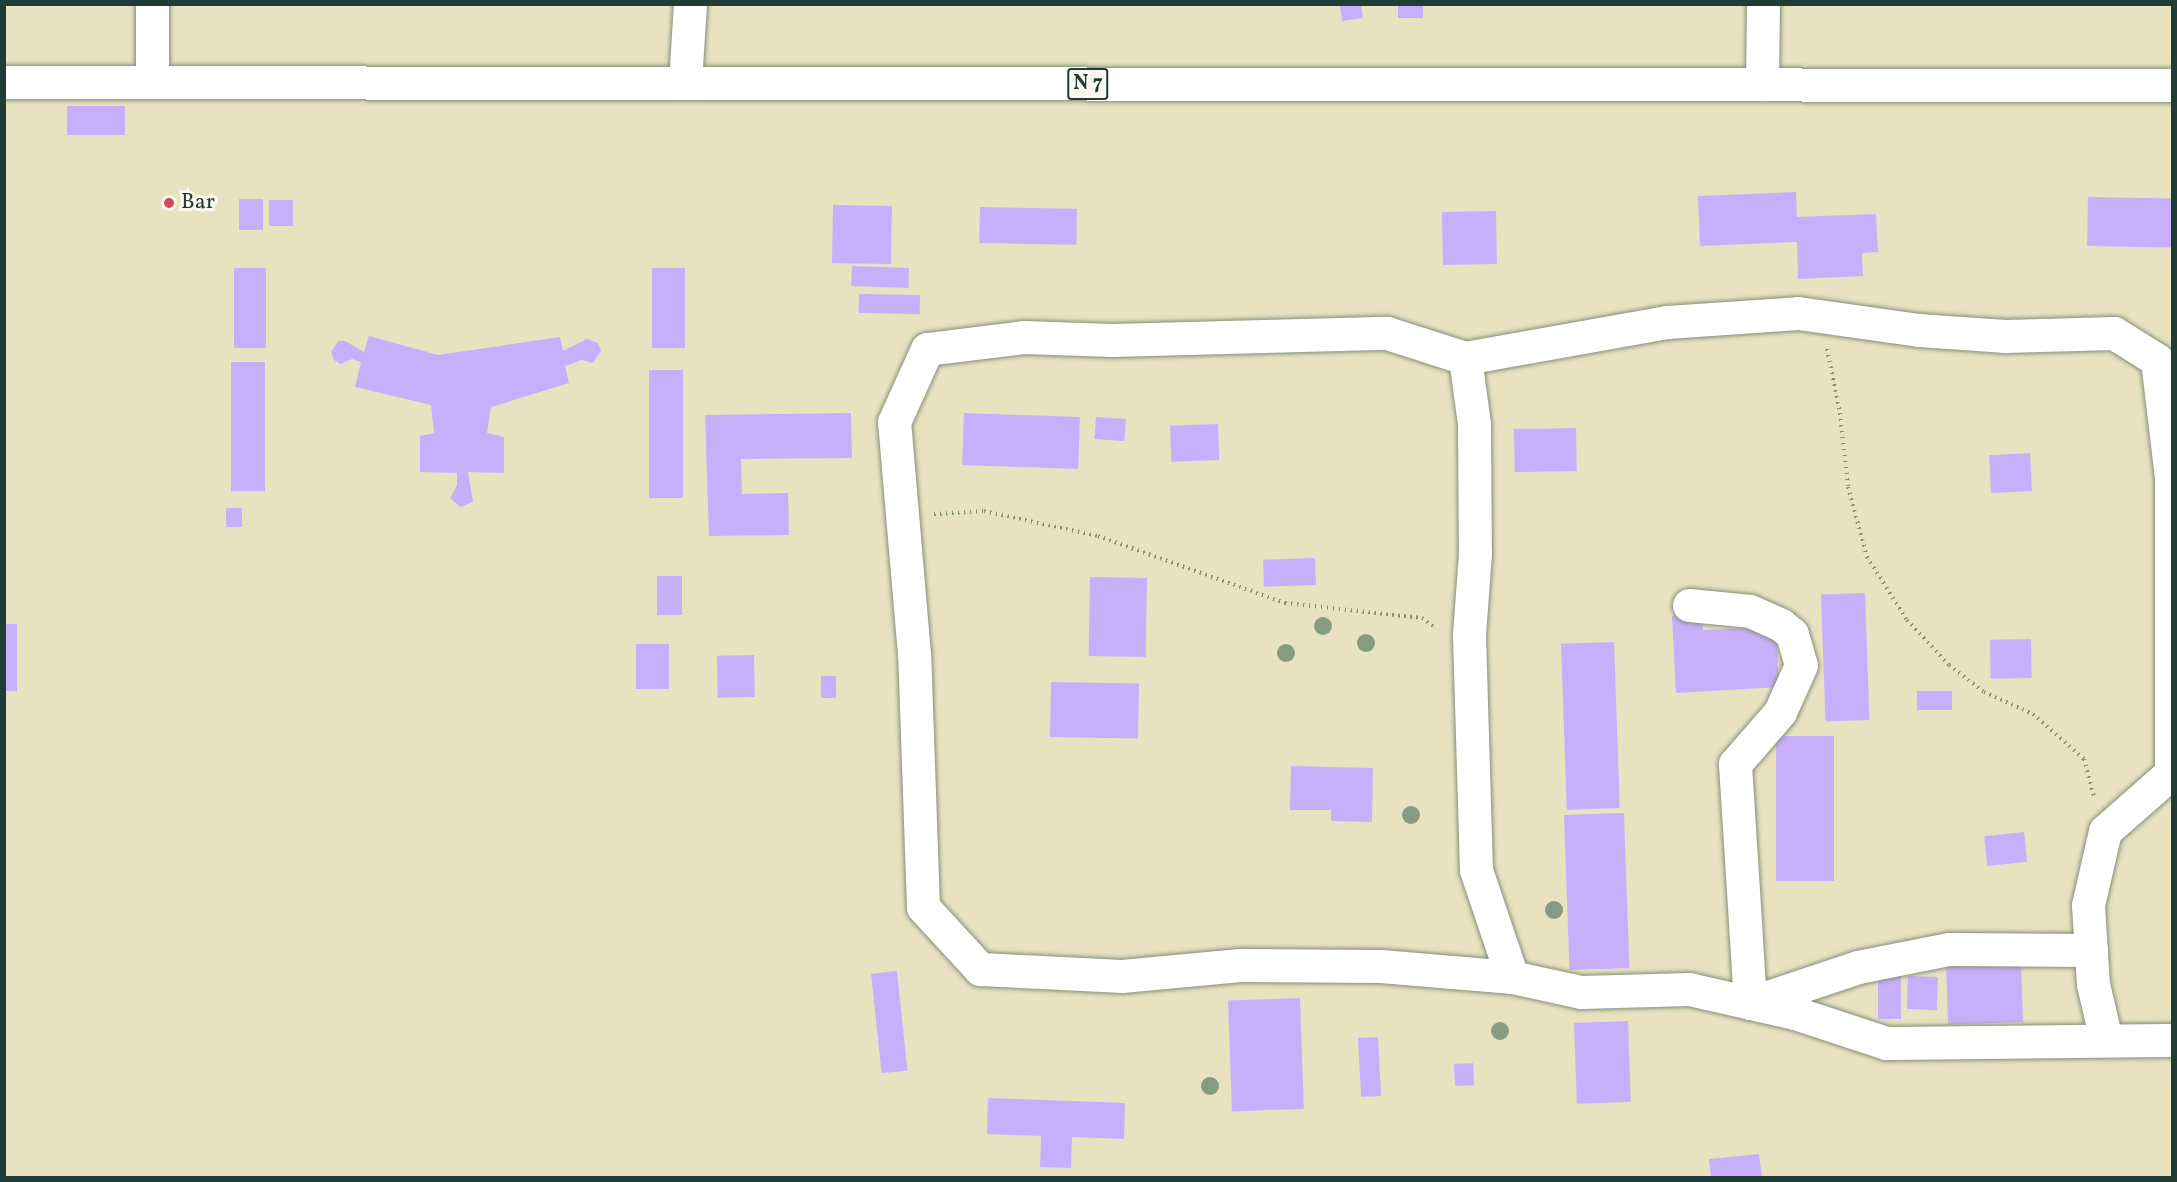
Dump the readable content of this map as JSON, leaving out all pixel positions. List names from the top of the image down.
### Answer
{
  "streets": {
    "main road": ["N 7"]
  },
  "places": ["Bar"]
}
